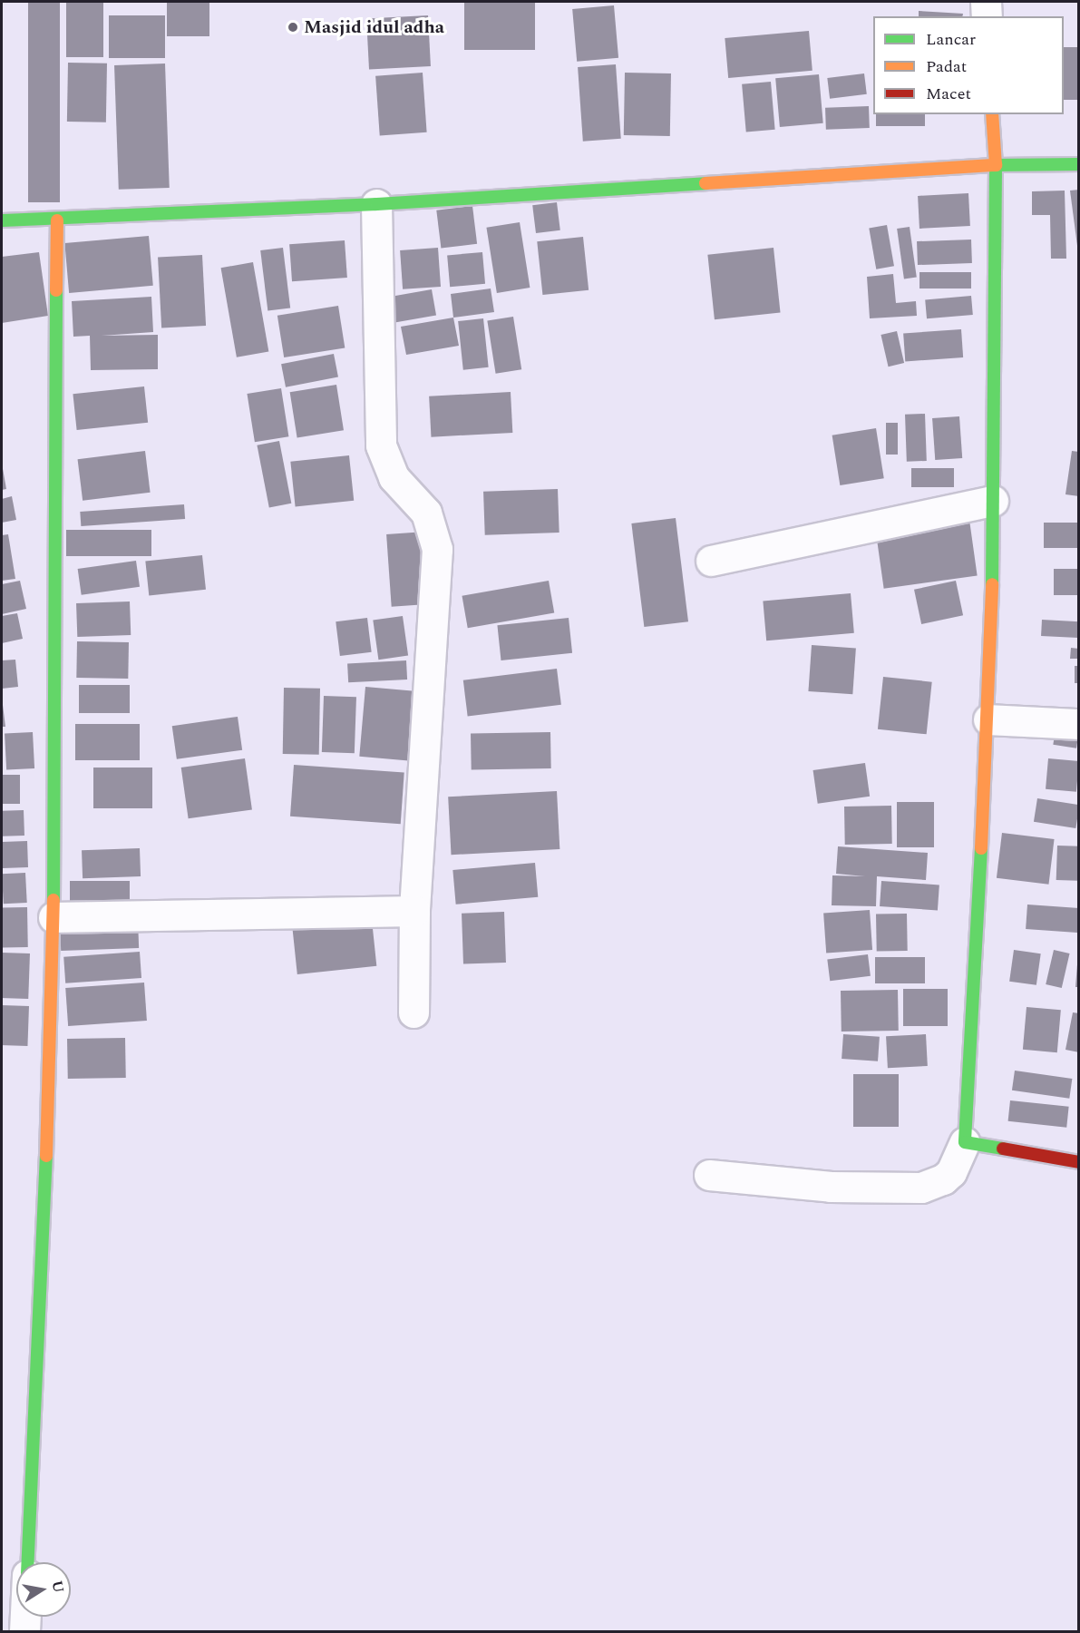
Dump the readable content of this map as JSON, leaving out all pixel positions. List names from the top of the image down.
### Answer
{
  "places": ["Masjid idul adha"],
  "legend": ["Lancar", "Padat", "Macet"],
  "north": "right"
}
